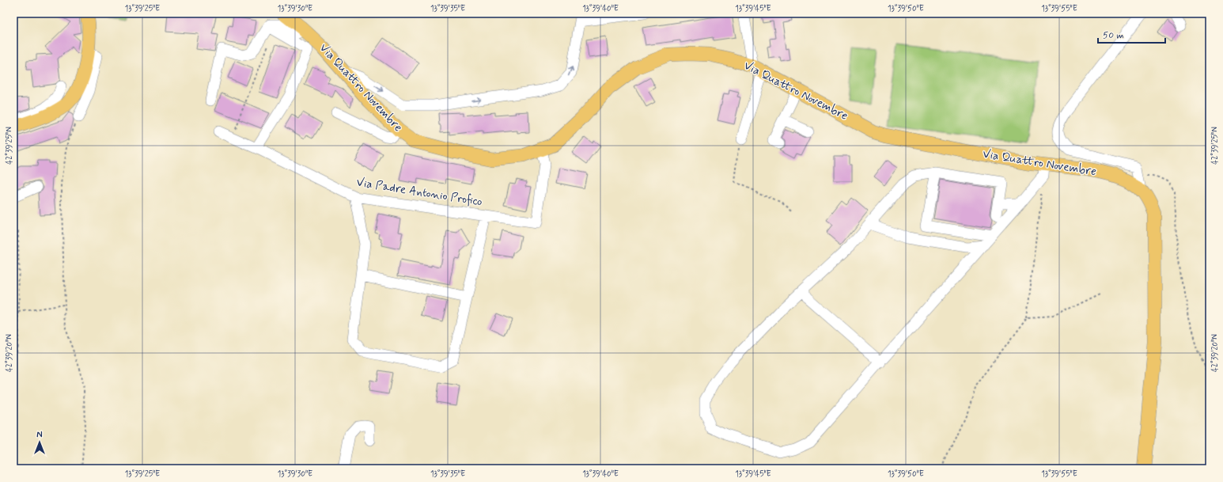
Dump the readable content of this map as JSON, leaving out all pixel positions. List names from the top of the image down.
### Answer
{
  "streets": {
    "main road": ["Via Quattro Novembre"],
    "street": ["Via Padre Antonio Profico"]
  },
  "crossings": [
    ["Via Quattro Novembre", "Via Padre Antonio Profico"]
  ],
  "scale_bar": "50 m",
  "north": "top",
  "coordinates": [
    "13°39'25\"E",
    "13°39'30\"E",
    "13°39'35\"E",
    "13°39'40\"E",
    "13°39'45\"E",
    "13°39'50\"E",
    "13°39'55\"E",
    "42°39'25\"N",
    "42°39'20\"N"
  ]
}
